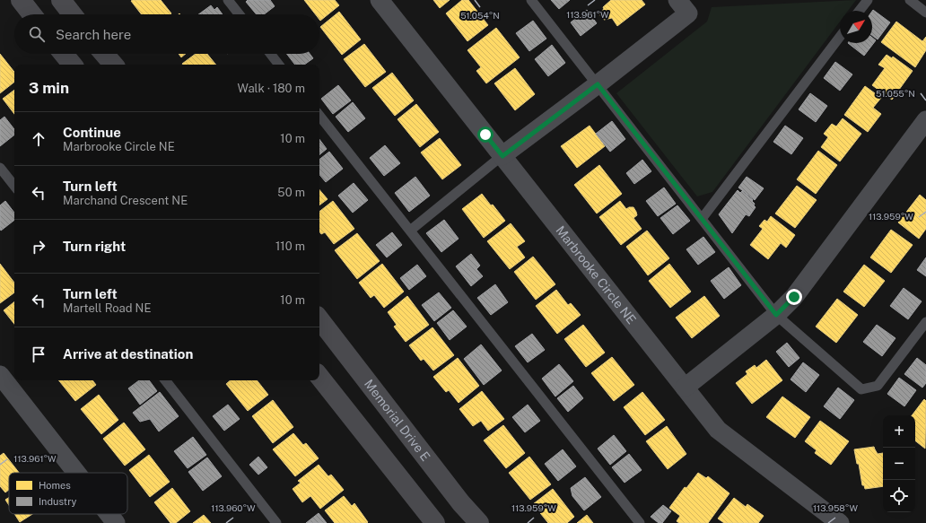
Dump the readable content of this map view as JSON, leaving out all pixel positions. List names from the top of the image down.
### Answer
{
  "streets": {
    "main road": ["Memorial Drive E"],
    "street": ["Marbrooke Circle NE"]
  },
  "legend": ["Homes", "Industry"],
  "north": "top right",
  "page": {
    "search": "Search here",
    "heading": ["3 min", "Walk · 180 m"],
    "list": [
      ["Continue", "Marbrooke Circle NE", "10 m"],
      ["Turn left", "Marchand Crescent NE", "50 m"],
      ["Turn right", "110 m"],
      ["Turn left", "Martell Road NE", "10 m"],
      "Arrive at destination"
    ],
    "map_buttons": ["+", "−"]
  },
  "coordinates": [
    "113.961°W",
    "51.054°N",
    "51.055°N",
    "113.959°W",
    "113.960°W",
    "113.958°W"
  ]
}
